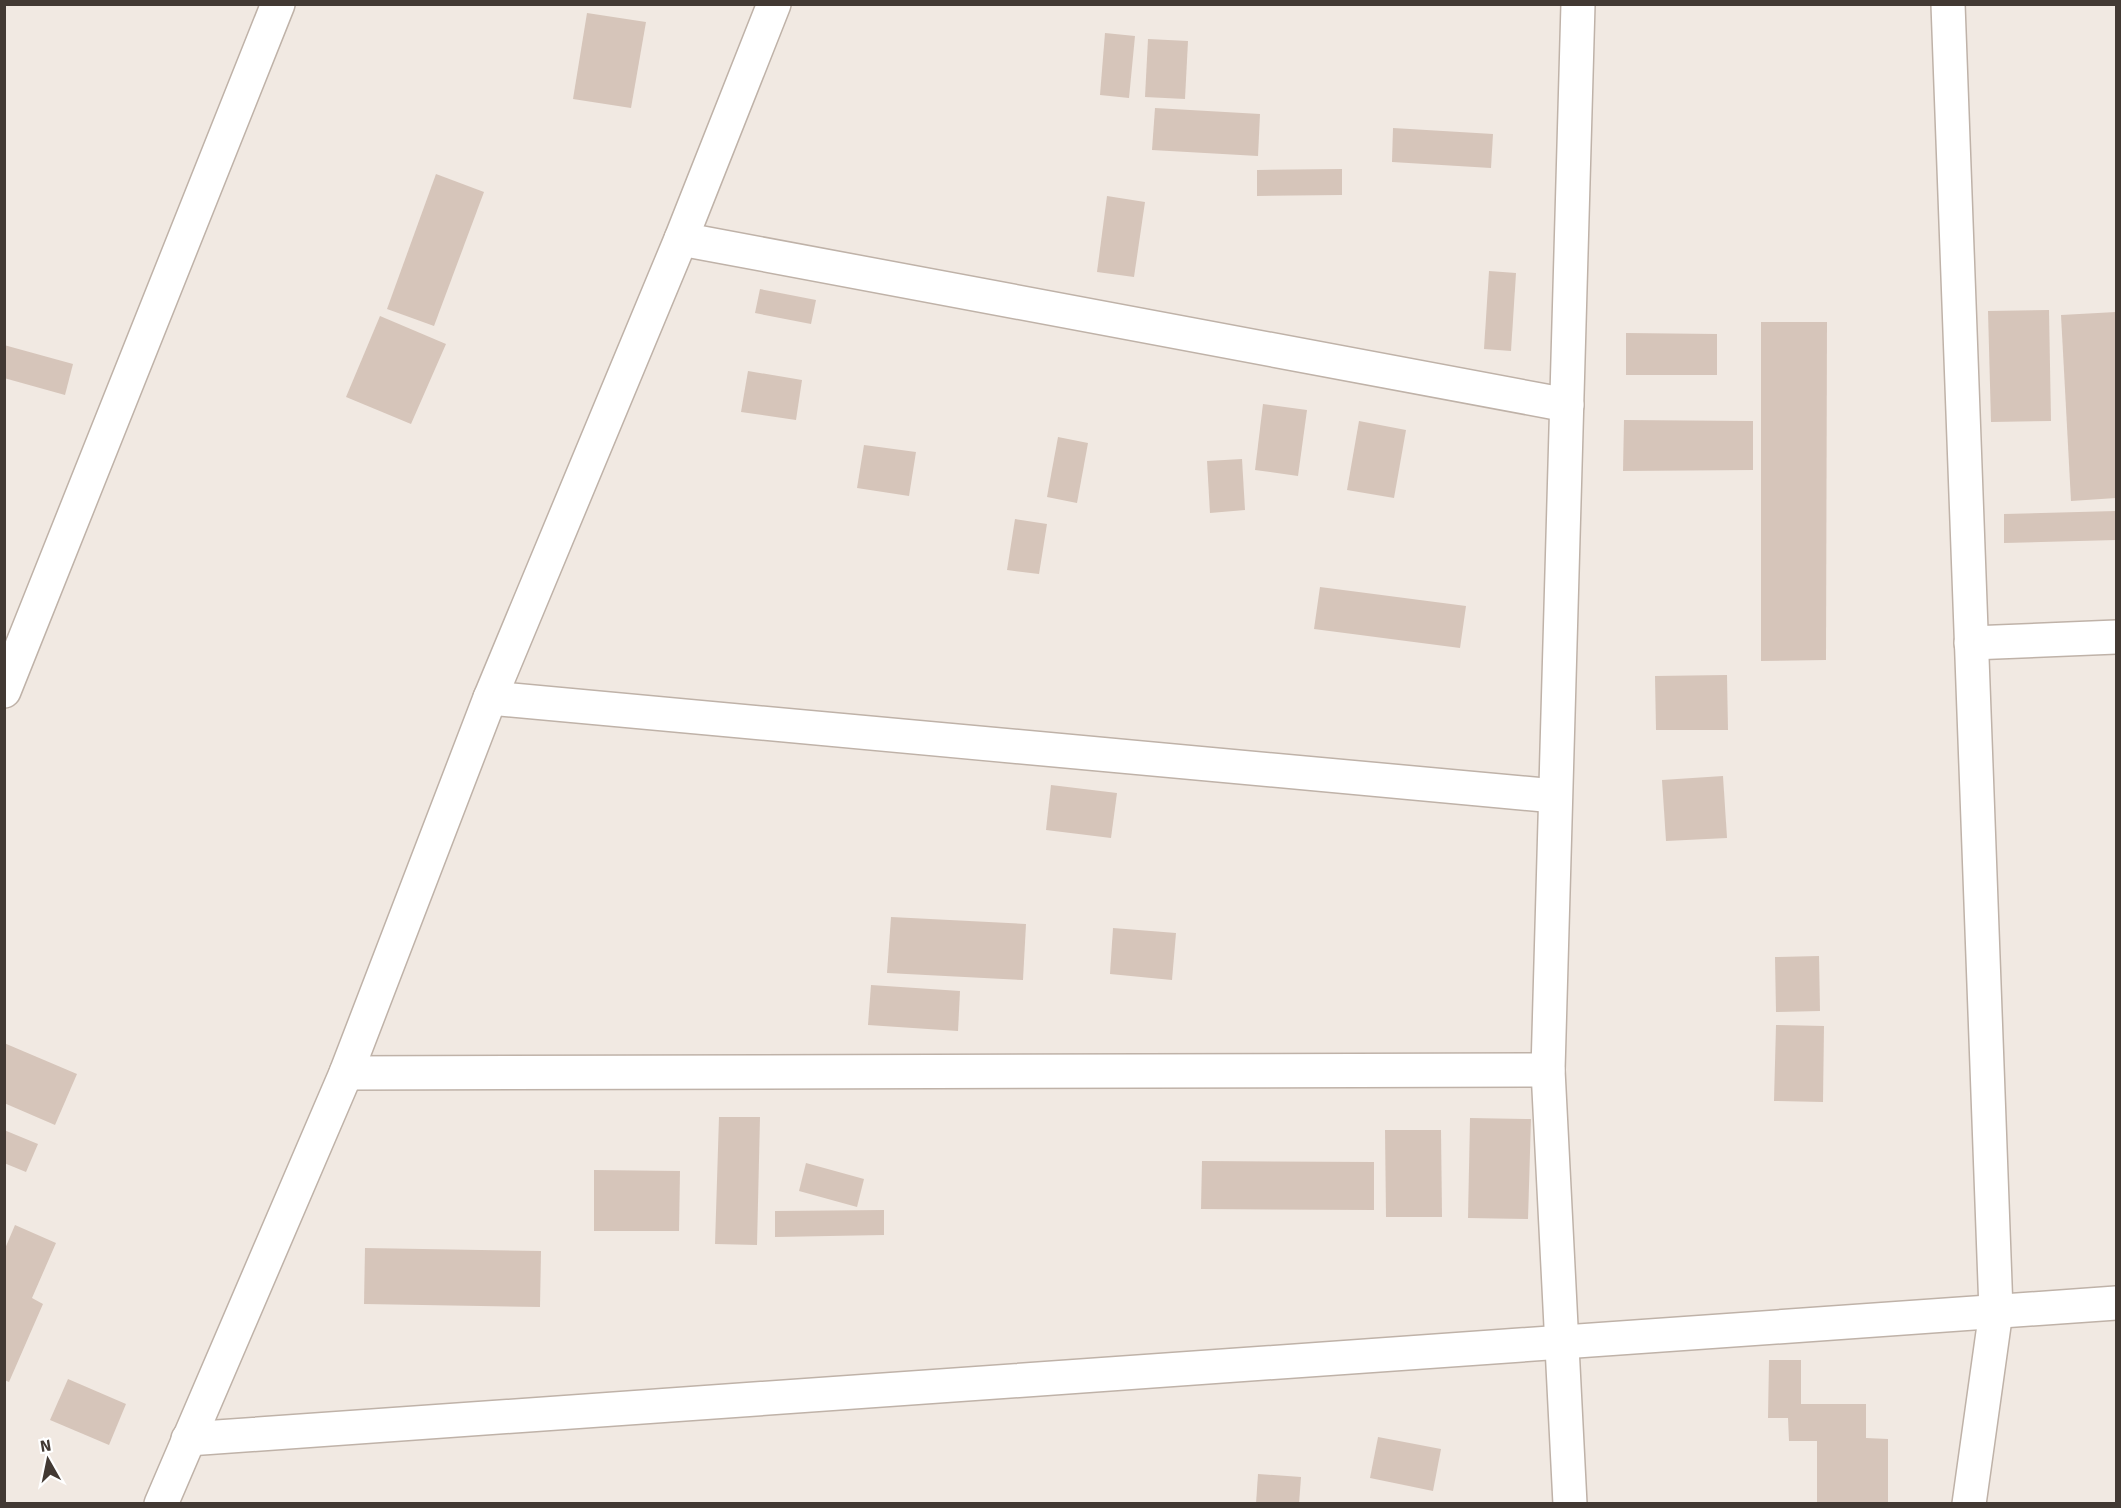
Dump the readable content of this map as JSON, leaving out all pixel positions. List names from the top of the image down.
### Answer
{
  "north": "top"
}
